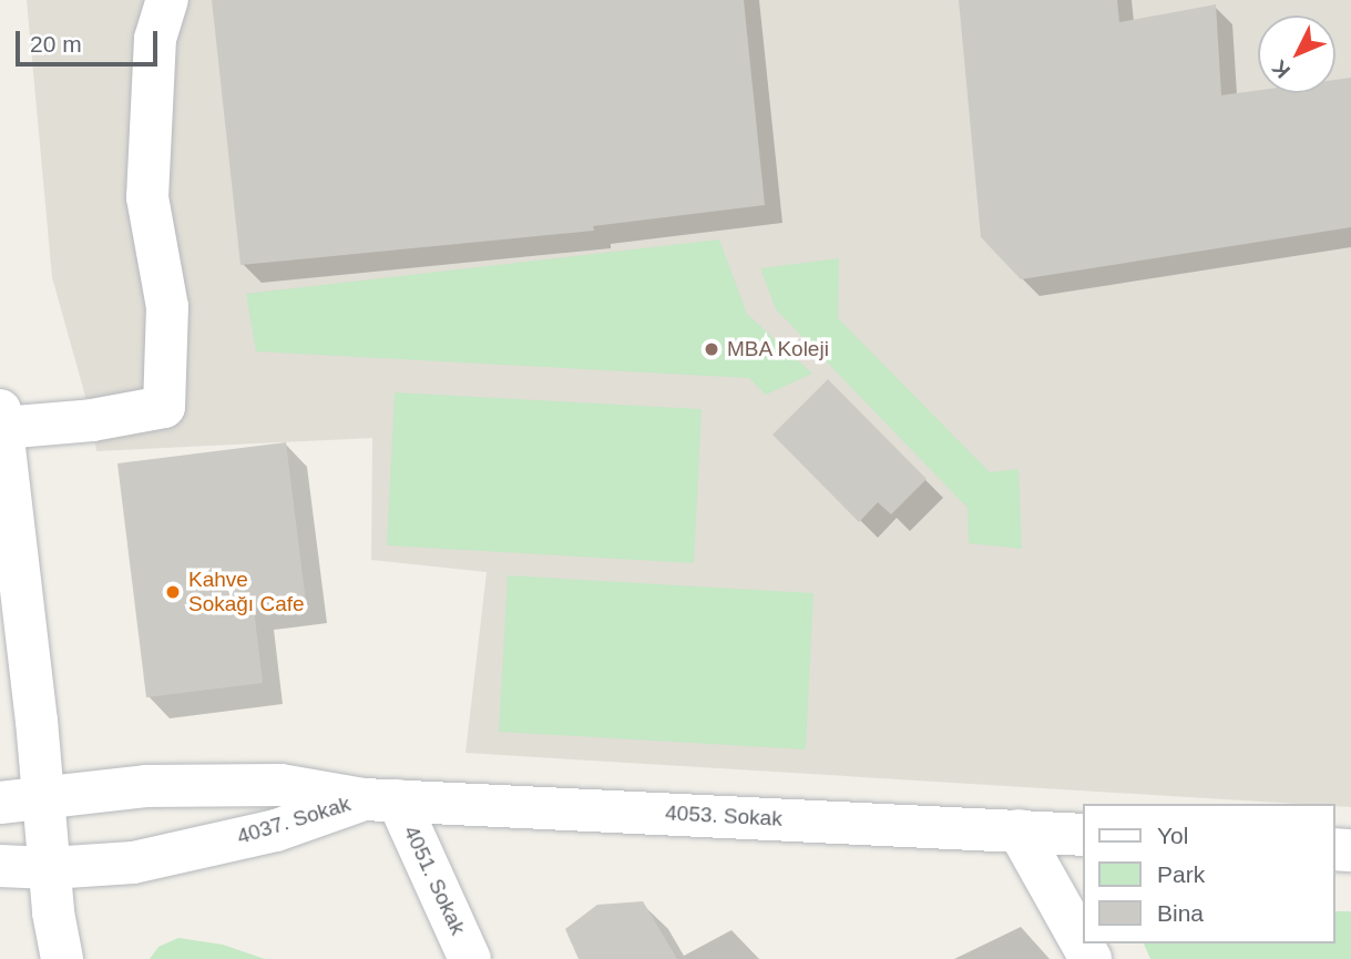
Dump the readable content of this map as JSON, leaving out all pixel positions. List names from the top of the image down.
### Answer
{
  "streets": {
    "street": ["4053. Sokak", "4037. Sokak", "4051. Sokak"]
  },
  "crossings": [
    ["4053. Sokak", "4037. Sokak"],
    ["4053. Sokak", "4051. Sokak"],
    ["4037. Sokak", "4051. Sokak"]
  ],
  "places": ["MBA Koleji", "Kahve Sokağı Cafe"],
  "legend": ["Yol", "Park", "Bina"],
  "scale_bar": "20 m",
  "north": "bottom left"
}
